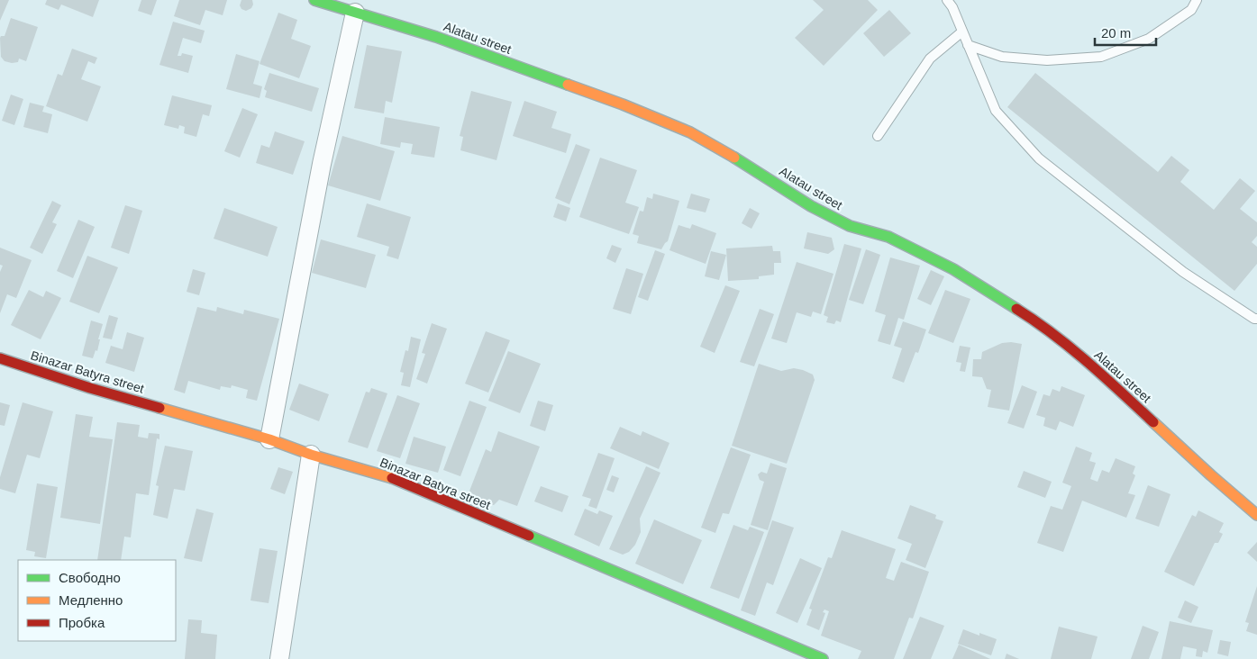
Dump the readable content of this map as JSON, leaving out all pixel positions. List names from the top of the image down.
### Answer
{
  "streets": {
    "street": ["Alatau street", "Binazar Batyra street"]
  },
  "legend": ["Свободно", "Медленно", "Пробка"],
  "scale_bar": "20 m"
}
